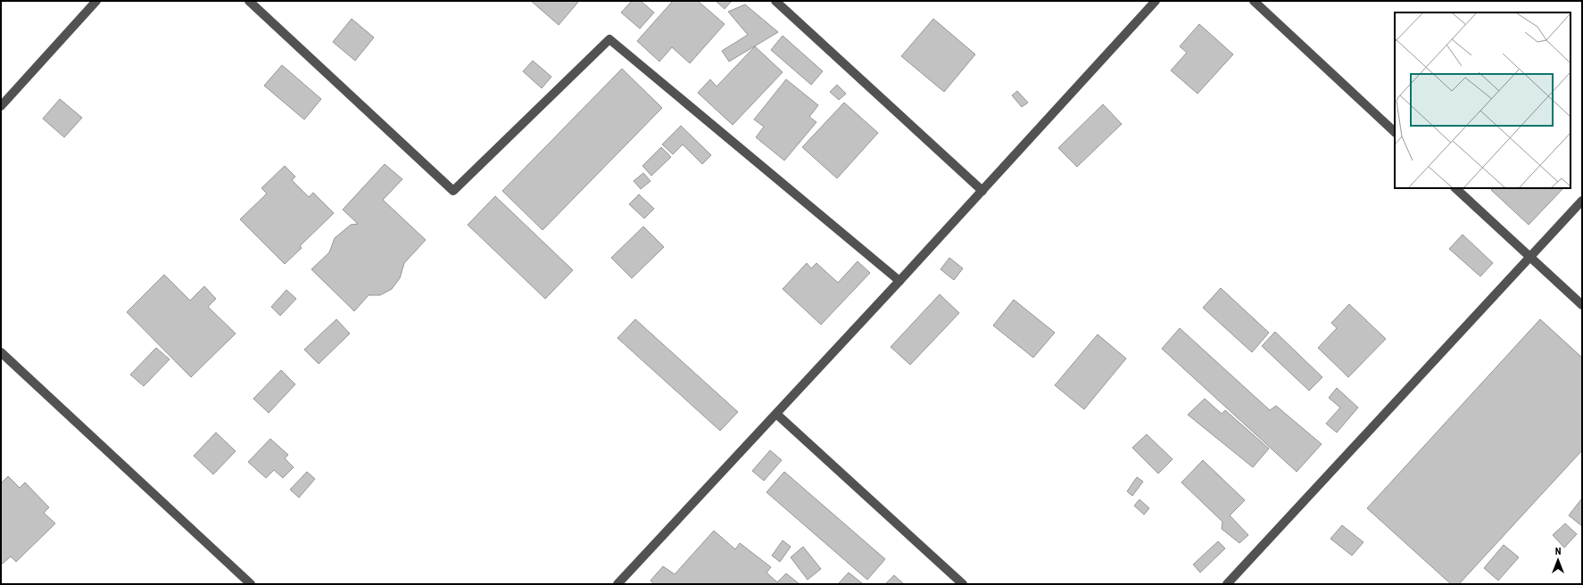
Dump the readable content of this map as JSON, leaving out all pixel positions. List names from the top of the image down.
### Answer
{
  "north": "top"
}
